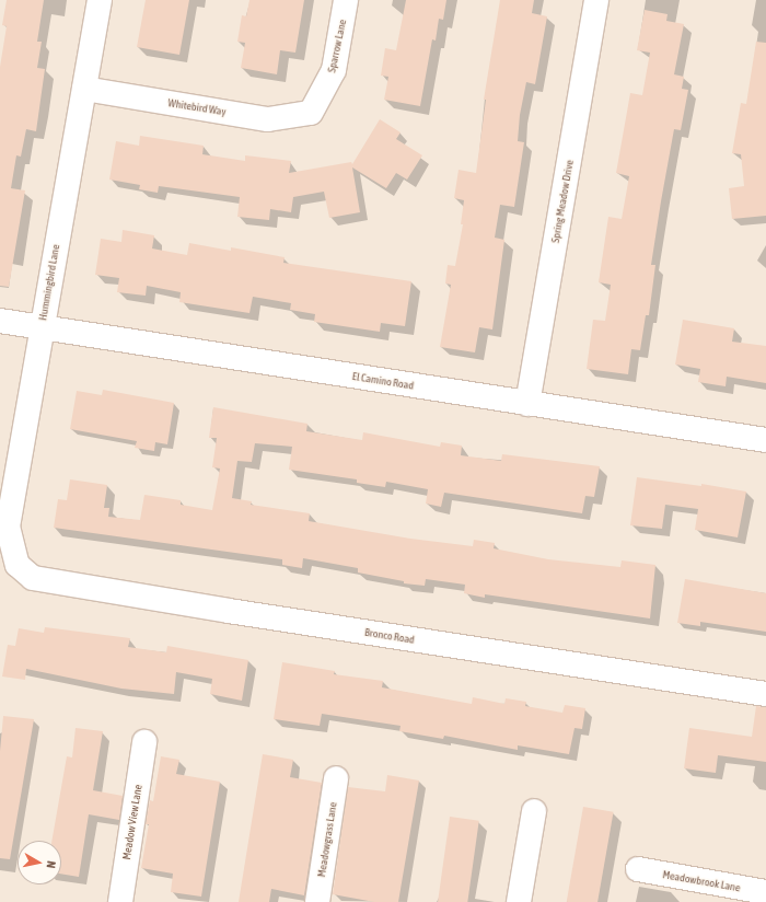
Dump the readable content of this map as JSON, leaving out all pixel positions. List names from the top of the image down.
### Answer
{
  "streets": {
    "street": [
      "Sparrow Lane",
      "Whitebird Way",
      "Spring Meadow Drive",
      "Hummingbird Lane",
      "El Camino Road",
      "Bronco Road",
      "Meadow View Lane",
      "Meadowgrass Lane",
      "Meadowbrook Lane"
    ]
  },
  "crossings": [
    ["Sparrow Lane", "Whitebird Way"],
    ["Whitebird Way", "Hummingbird Lane"],
    ["Spring Meadow Drive", "El Camino Road"],
    ["Hummingbird Lane", "El Camino Road"],
    ["Hummingbird Lane", "Bronco Road"]
  ],
  "north": "right"
}
